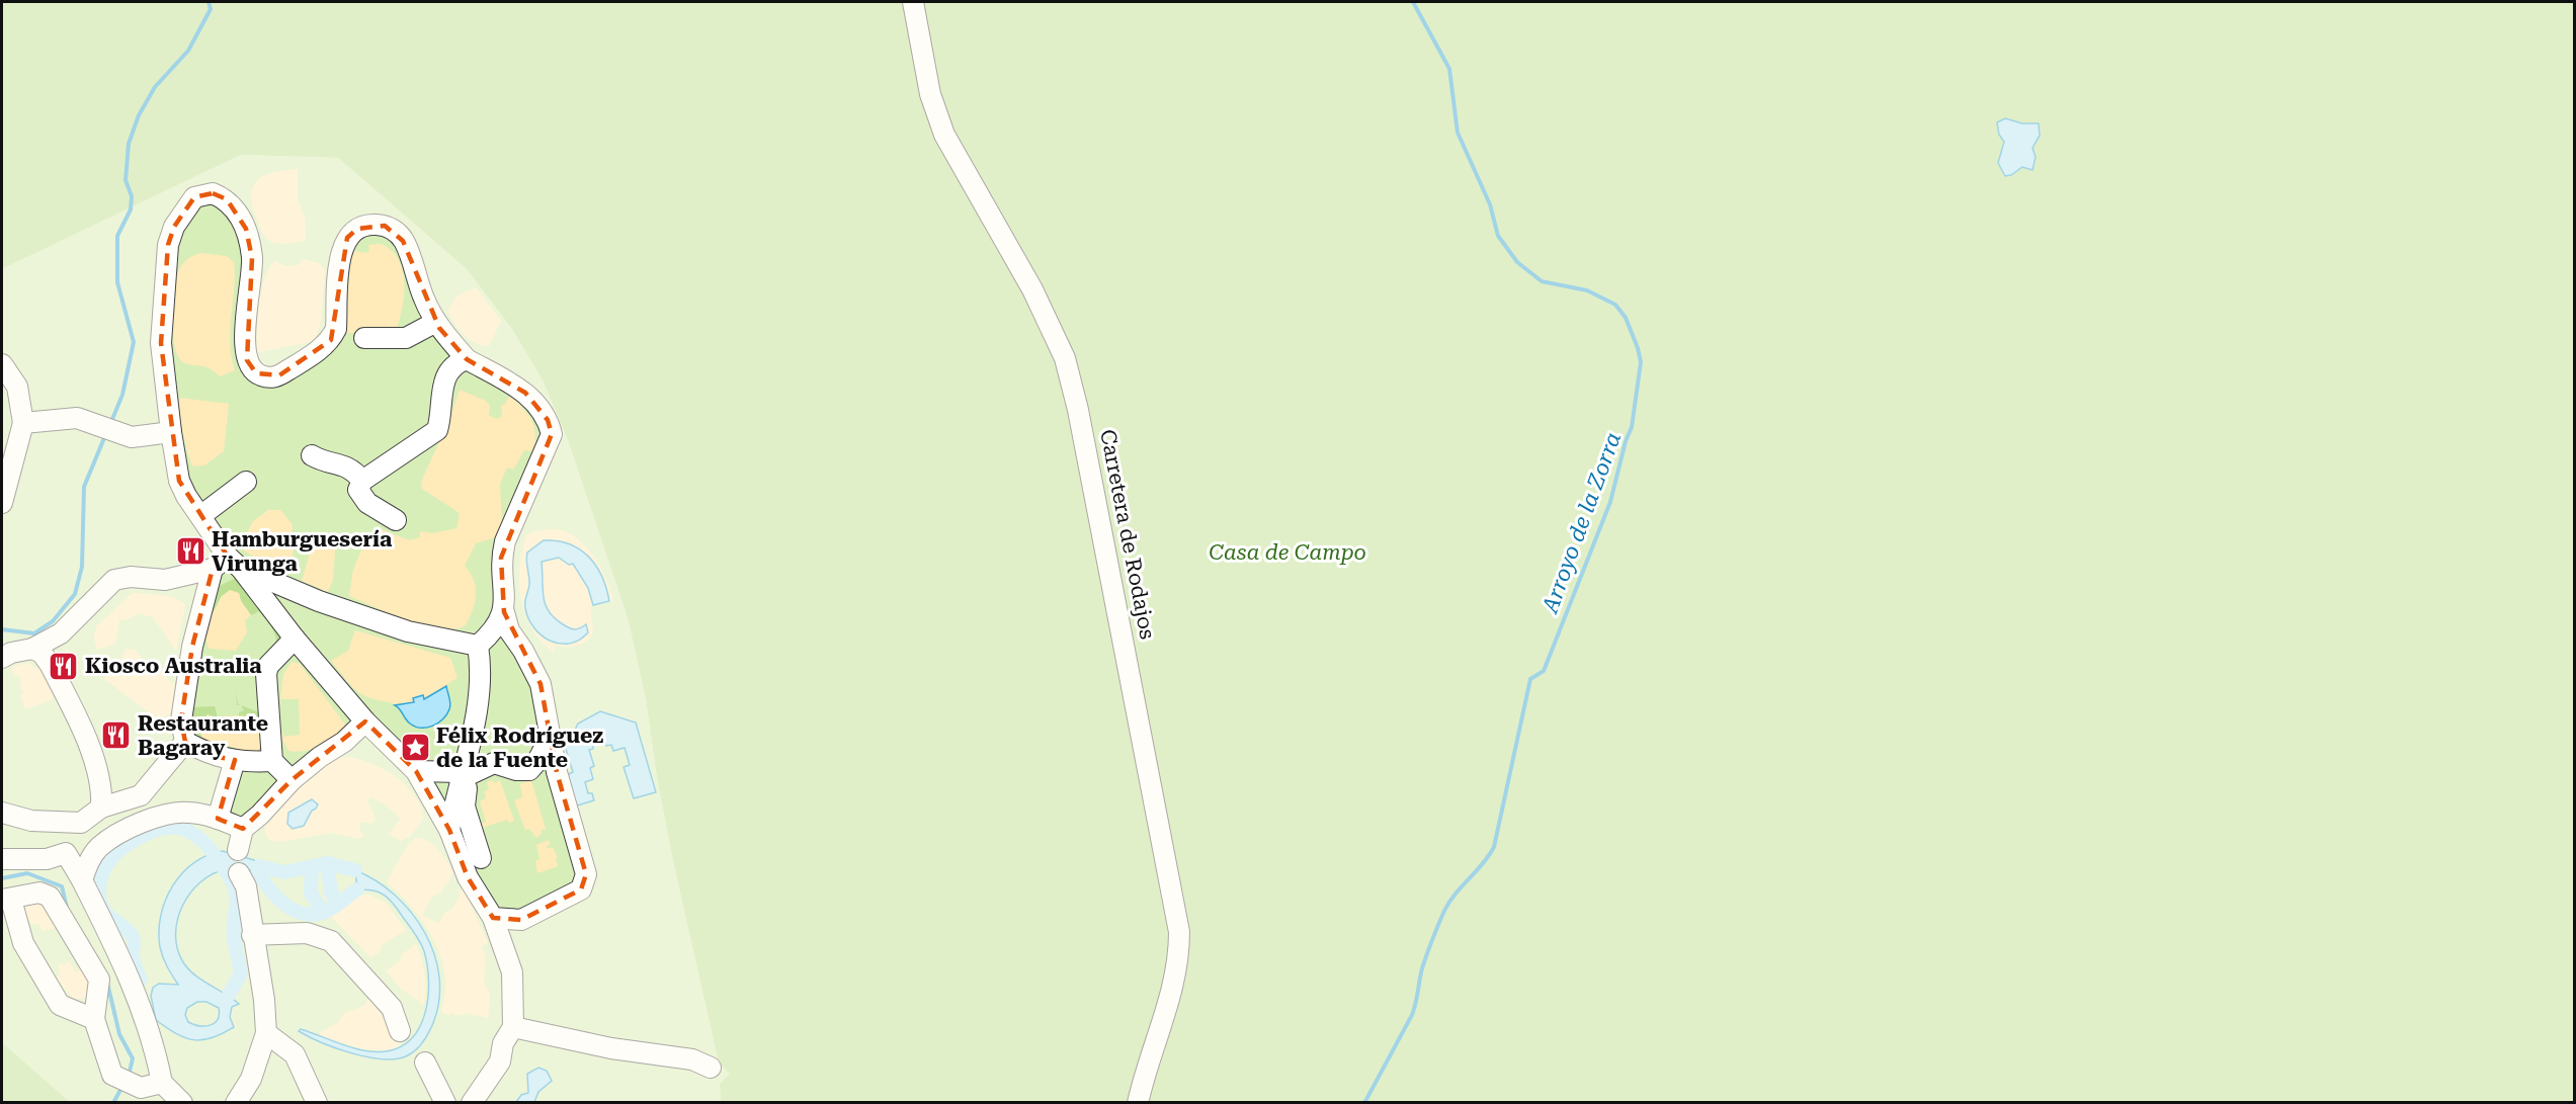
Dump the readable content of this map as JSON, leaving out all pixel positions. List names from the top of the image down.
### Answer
{
  "streets": {
    "street": ["Carretera de Rodajos"]
  },
  "water": ["Arroyo de la Zorra"],
  "parks": ["Casa de Campo"],
  "places": {
    "restaurant": ["Hamburguesería Virunga", "Kiosco Australia", "Restaurante Bagaray"],
    "place": ["Félix Rodríguez de la Fuente"]
  }
}
